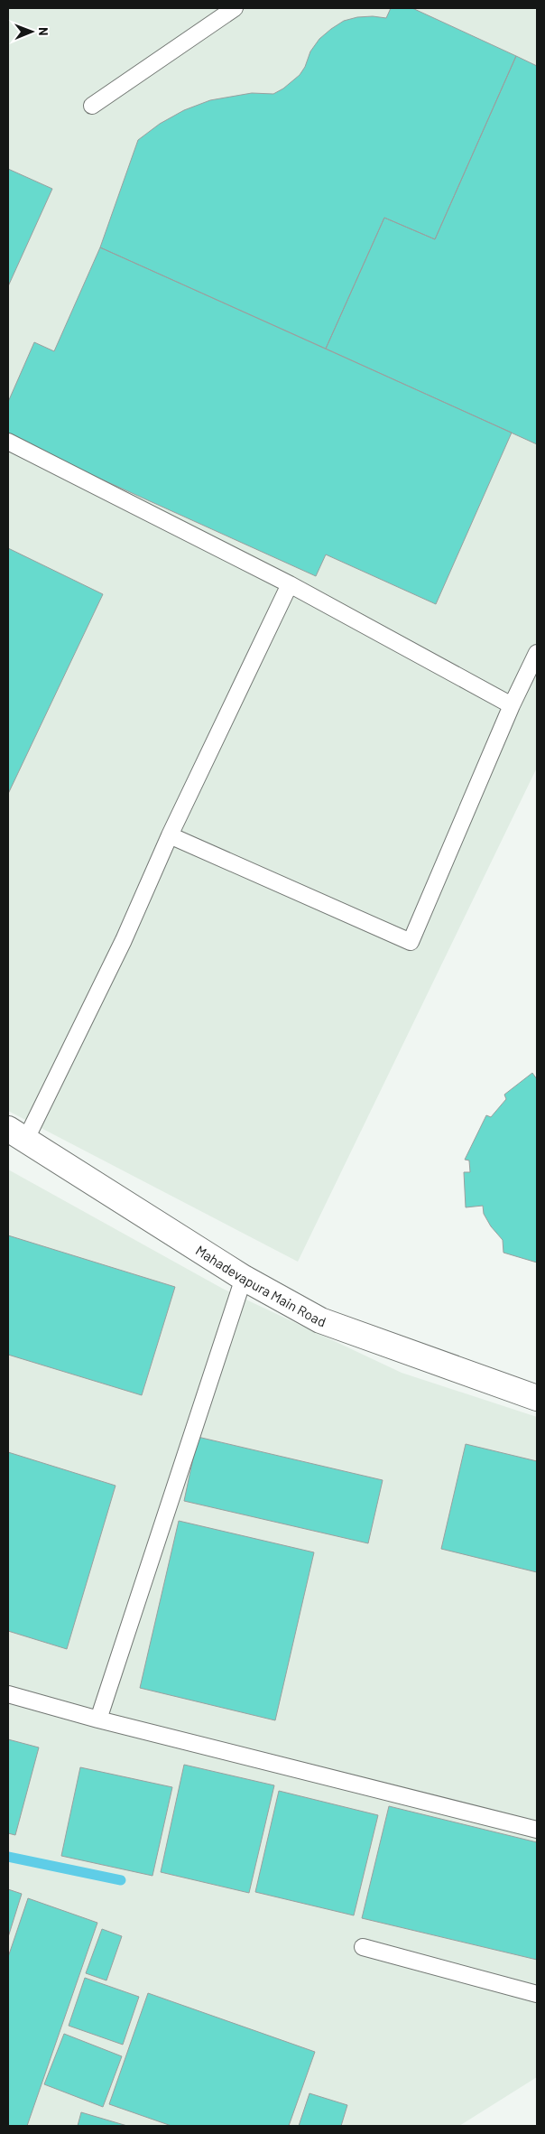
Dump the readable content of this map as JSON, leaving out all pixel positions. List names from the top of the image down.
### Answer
{
  "streets": {
    "street": ["Mahadevapura Main Road"]
  },
  "north": "right"
}
